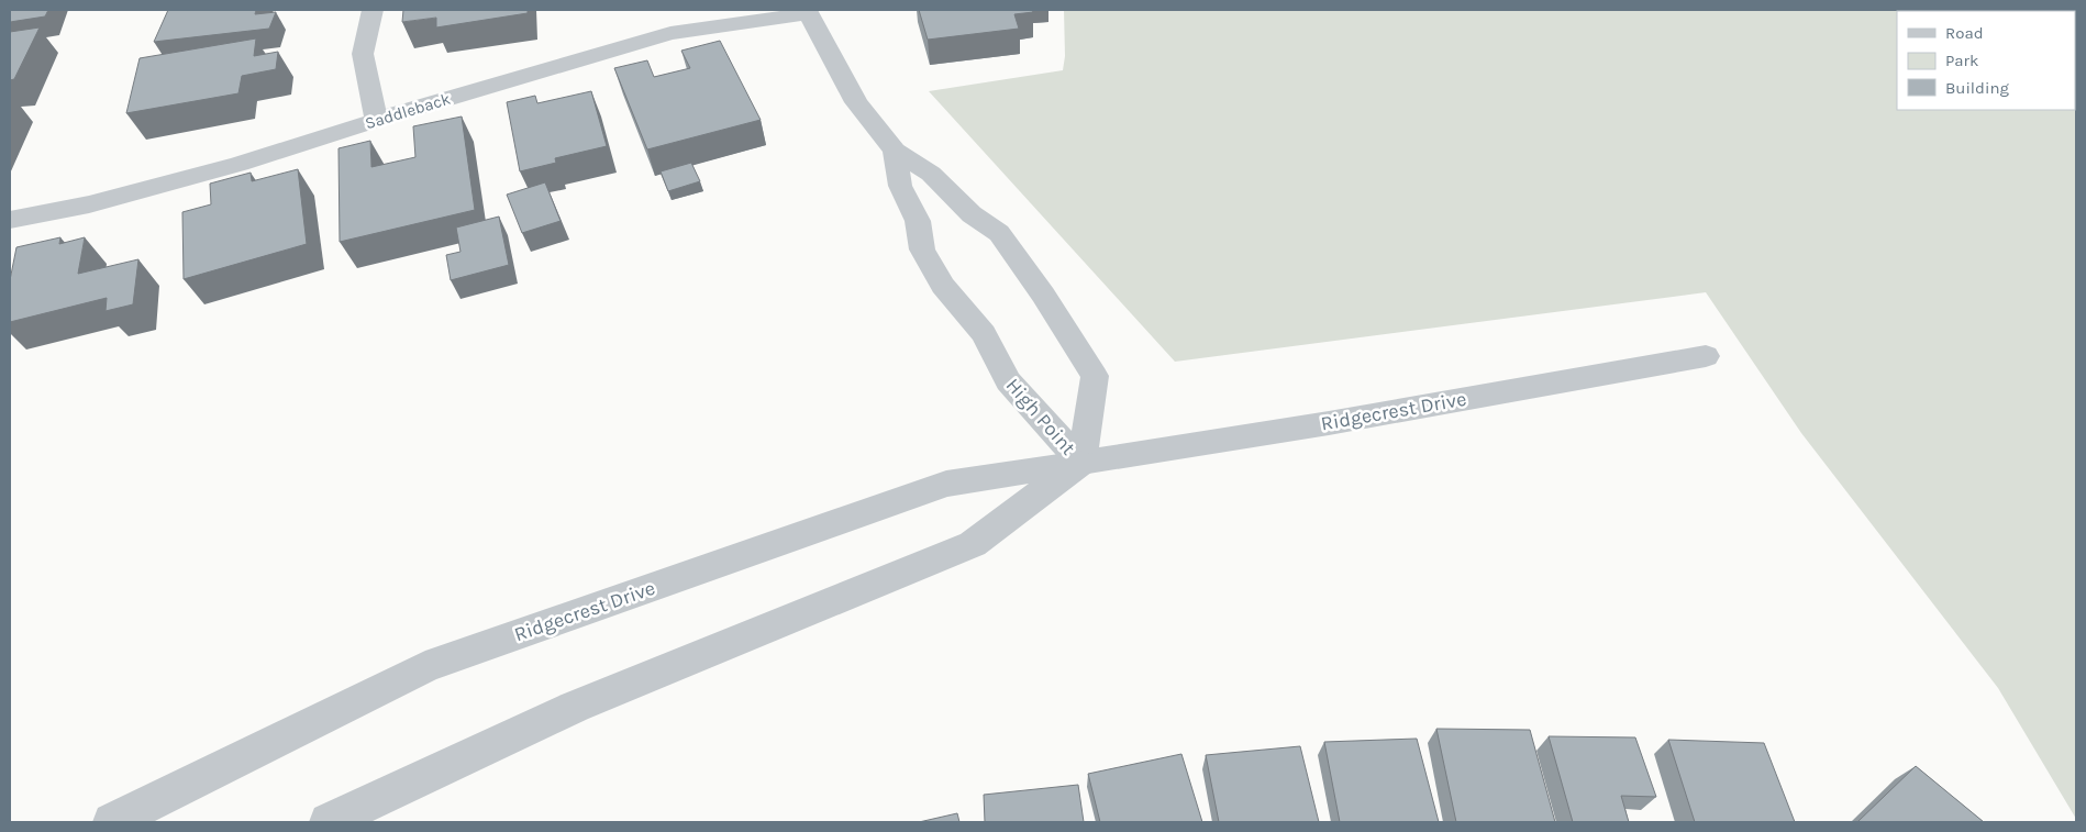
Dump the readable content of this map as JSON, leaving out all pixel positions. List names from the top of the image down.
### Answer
{
  "streets": {
    "street": ["Saddleback", "Ridgecrest Drive", "High Point"]
  },
  "crossings": [
    ["Saddleback", "High Point"],
    ["Ridgecrest Drive", "High Point"]
  ],
  "legend": ["Road", "Park", "Building"]
}
